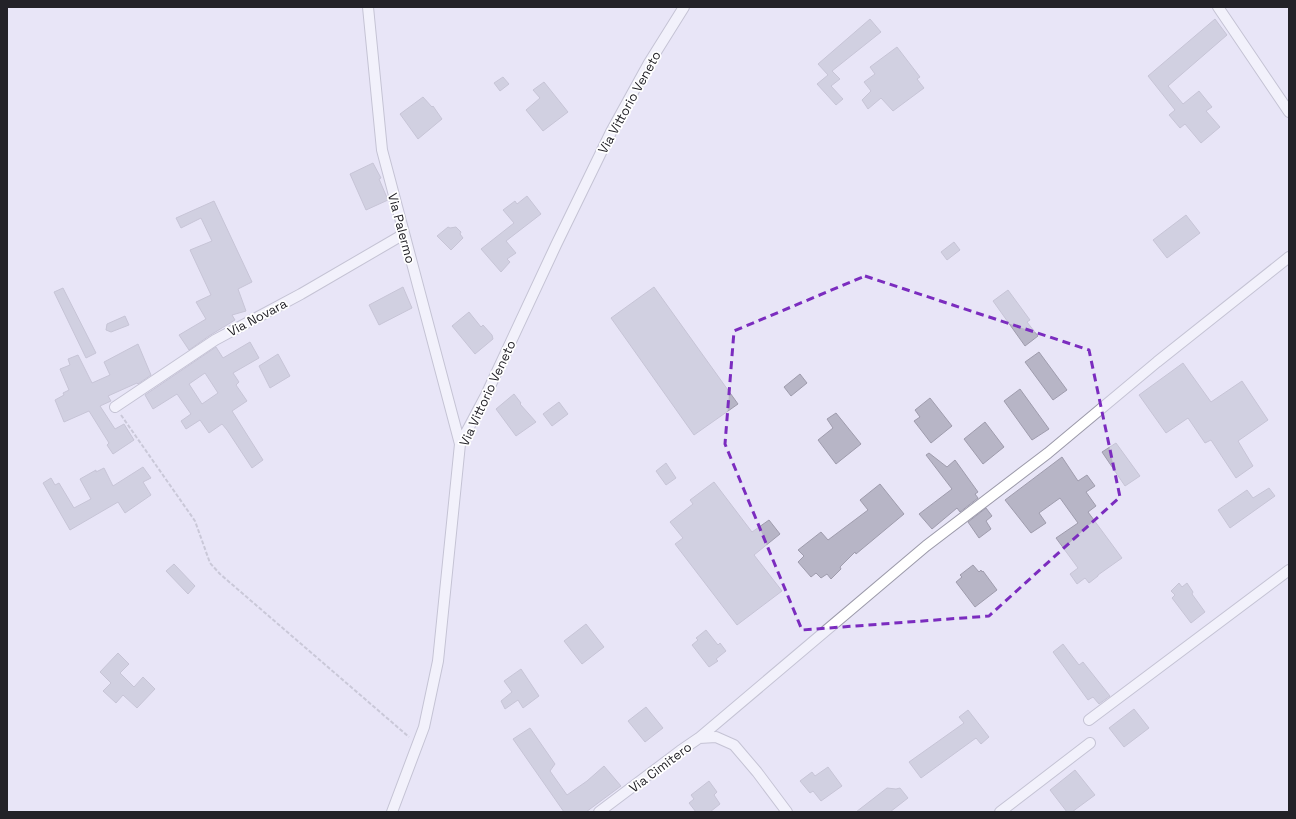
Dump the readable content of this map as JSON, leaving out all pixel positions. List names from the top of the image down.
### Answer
{
  "streets": {
    "street": [
      "Via Vittorio Veneto",
      "Via Palermo",
      "Via Novara",
      "Via Cimitero"
    ]
  },
  "crossings": [
    ["Via Vittorio Veneto", "Via Palermo"],
    ["Via Palermo", "Via Novara"]
  ]
}
